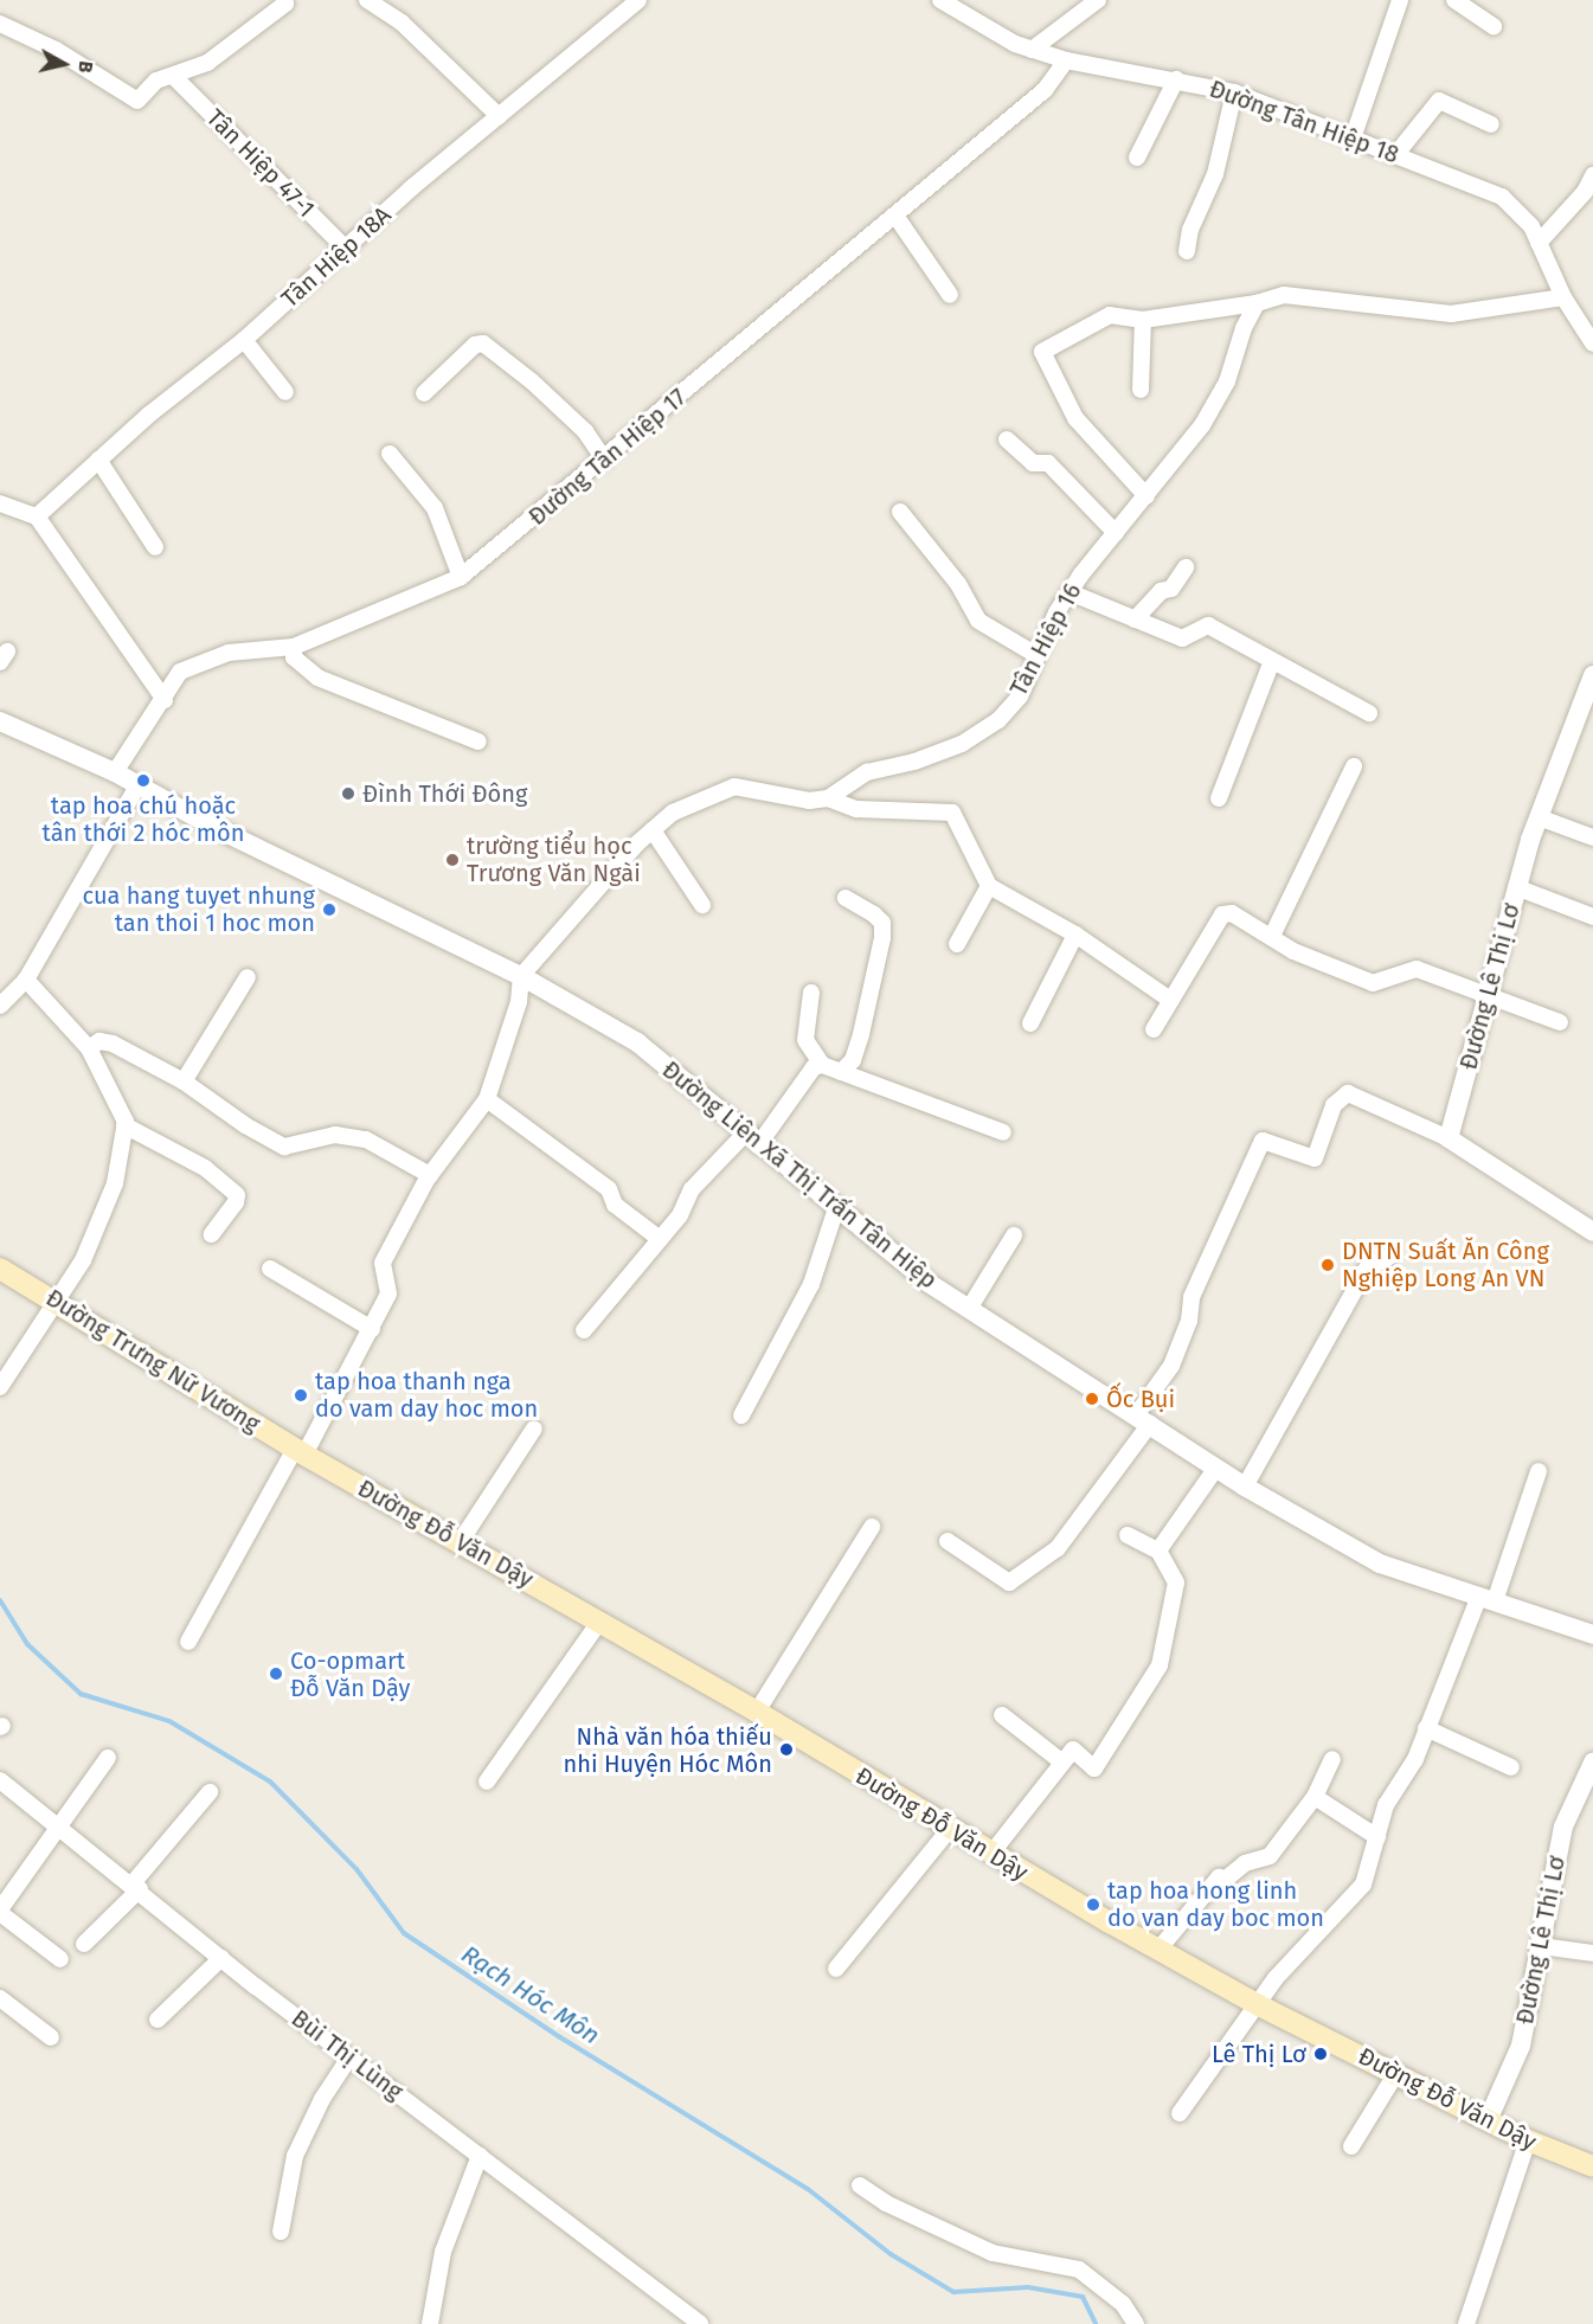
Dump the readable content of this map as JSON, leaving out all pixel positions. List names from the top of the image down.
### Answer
{
  "streets": {
    "main road": ["Đường Trưng Nữ Vương", "Đường Đỗ Văn Dậy"],
    "street": [
      "Đường Tân Hiệp 18",
      "Tân Hiệp 47-1",
      "Tân Hiệp 18A",
      "Đường Tân Hiệp 17",
      "Tân Hiệp 16",
      "Đường Lê Thị Lơ",
      "Đường Liên Xã Thị Trấn Tân Hiệp",
      "Bùi Thị Lùng"
    ]
  },
  "crossings": [
    ["Đường Tân Hiệp 18", "Đường Tân Hiệp 17"],
    ["Tân Hiệp 47-1", "Tân Hiệp 18A"],
    ["Đường Tân Hiệp 17", "Đường Liên Xã Thị Trấn Tân Hiệp"],
    ["Đường Lê Thị Lơ", "Đường Đỗ Văn Dậy"],
    ["Đường Trưng Nữ Vương", "Đường Đỗ Văn Dậy"]
  ],
  "water": ["Rạch Hóc Môn"],
  "places": [
    "tap hoa chú hoặc tân thới 2 hóc môn",
    "Đình Thới Đông",
    "trường tiểu học Trương Văn Ngài",
    "cua hang tuyet nhung tan thoi 1 hoc mon",
    "DNTN Suất Ăn Công Nghiệp Long An VN",
    "tap hoa thanh nga do vam day hoc mon",
    "Ốc Bụi",
    "Co-opmart Đỗ Văn Dậy",
    "Nhà văn hóa thiếu nhi Huyện Hóc Môn",
    "tap hoa hong linh do van day boc mon",
    "Lê Thị Lơ"
  ],
  "north": "right"
}
